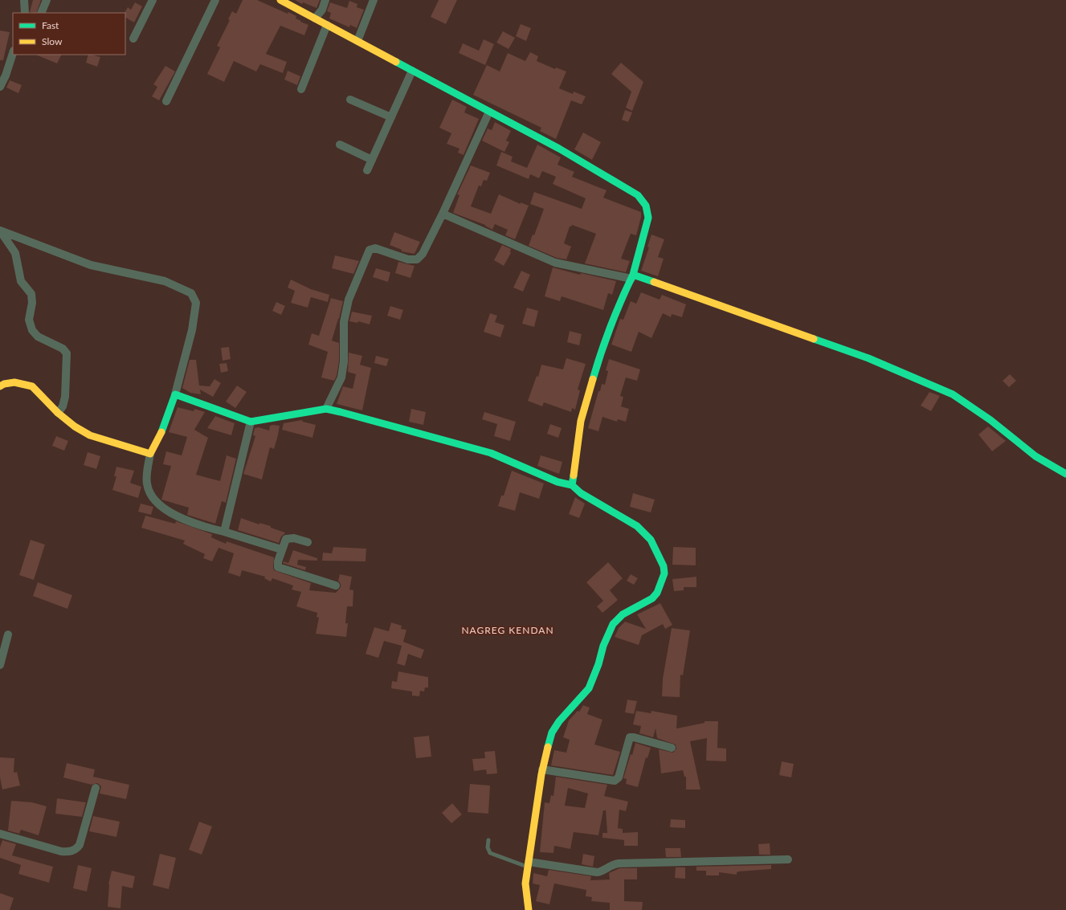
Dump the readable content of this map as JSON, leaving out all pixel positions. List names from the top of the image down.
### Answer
{
  "districts": ["NAGREG KENDAN"],
  "legend": ["Fast", "Slow"]
}
